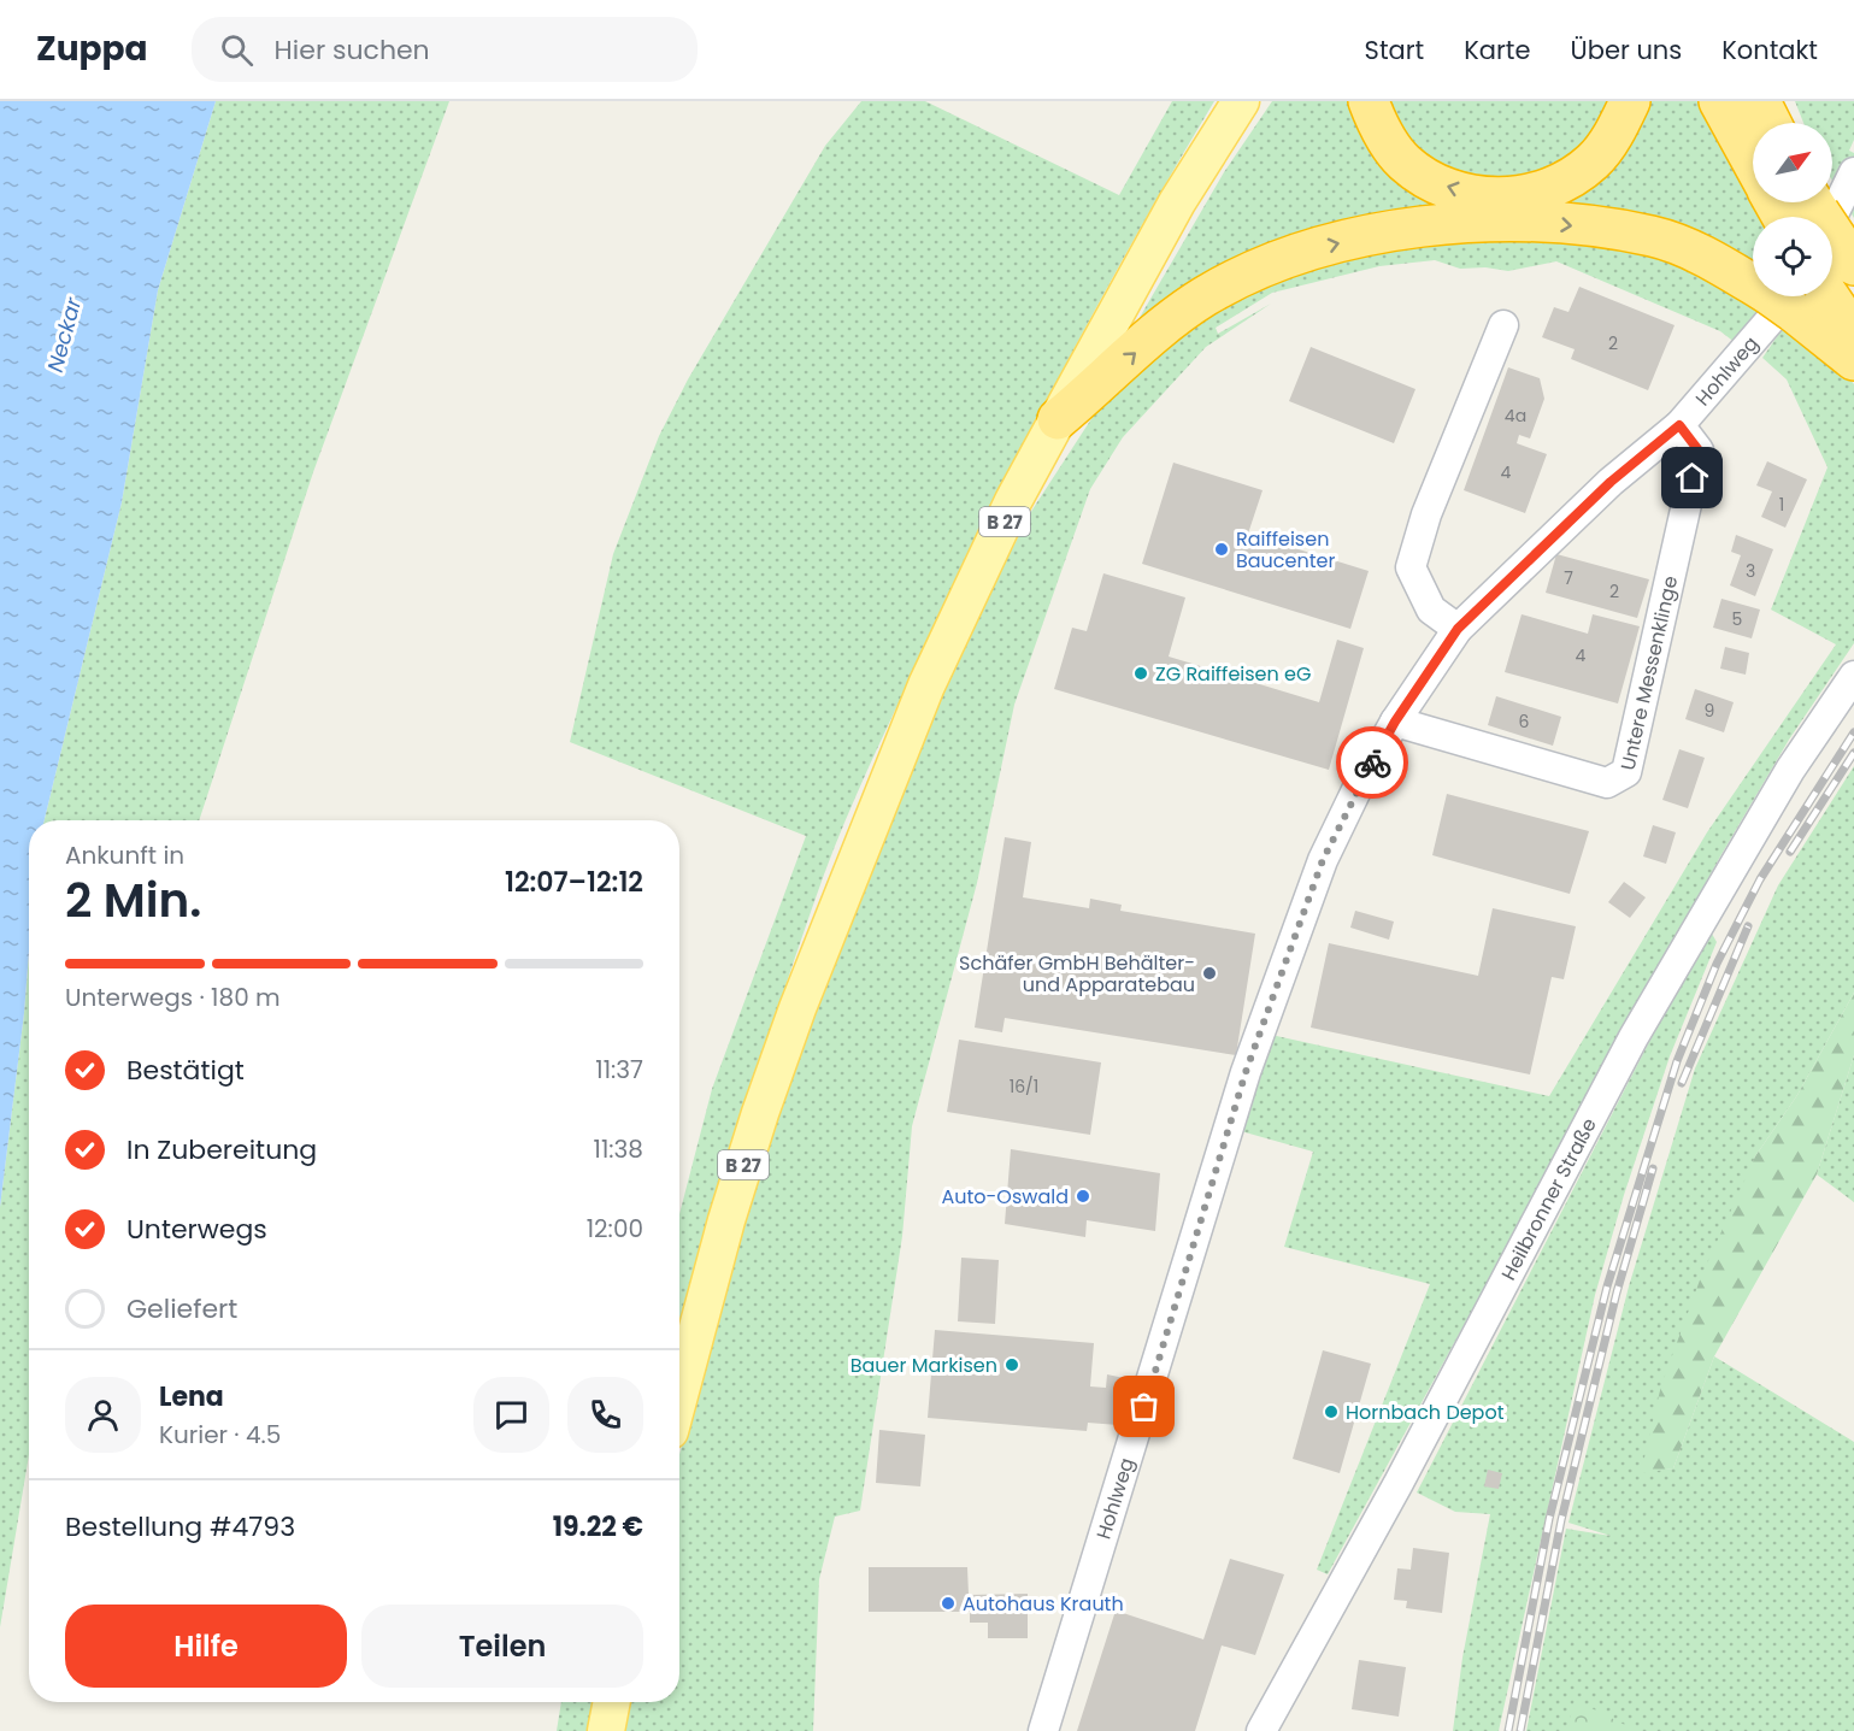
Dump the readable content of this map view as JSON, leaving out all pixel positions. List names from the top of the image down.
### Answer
{
  "streets": {
    "main road": ["B 27"],
    "street": ["Hohlweg", "Untere Messenklinge", "Heilbronner Straße"]
  },
  "crossings": [
    ["Hohlweg", "Untere Messenklinge"]
  ],
  "water": ["Neckar"],
  "places": [
    "Raiffeisen Baucenter",
    "ZG Raiffeisen eG",
    "Schäfer GmbH Behälter- und Apparatebau",
    "Auto-Oswald",
    "Bauer Markisen",
    "Hornbach Depot",
    "Autohaus Krauth"
  ],
  "house_numbers": [
    "2",
    "4a",
    "4",
    "1",
    "3",
    "7",
    "2",
    "5",
    "4",
    "9",
    "6",
    "16/1"
  ],
  "north": "top right",
  "page": {
    "header": "Zuppa",
    "search": "Hier suchen",
    "nav": [
      "Start",
      "Karte",
      "Über uns",
      "Kontakt"
    ],
    "heading": ["2 Min.", "Ankunft in", "12:07–12:12"],
    "panel": [
      "Lena",
      "Kurier · 4.5",
      "Bestellung #4793",
      "19.22 €"
    ],
    "bar": "Unterwegs · 180 m",
    "list": [
      ["Bestätigt", "11:37"],
      ["In Zubereitung", "11:38"],
      ["Unterwegs", "12:00"],
      "Geliefert"
    ],
    "buttons": ["Hilfe", "Teilen"]
  }
}
